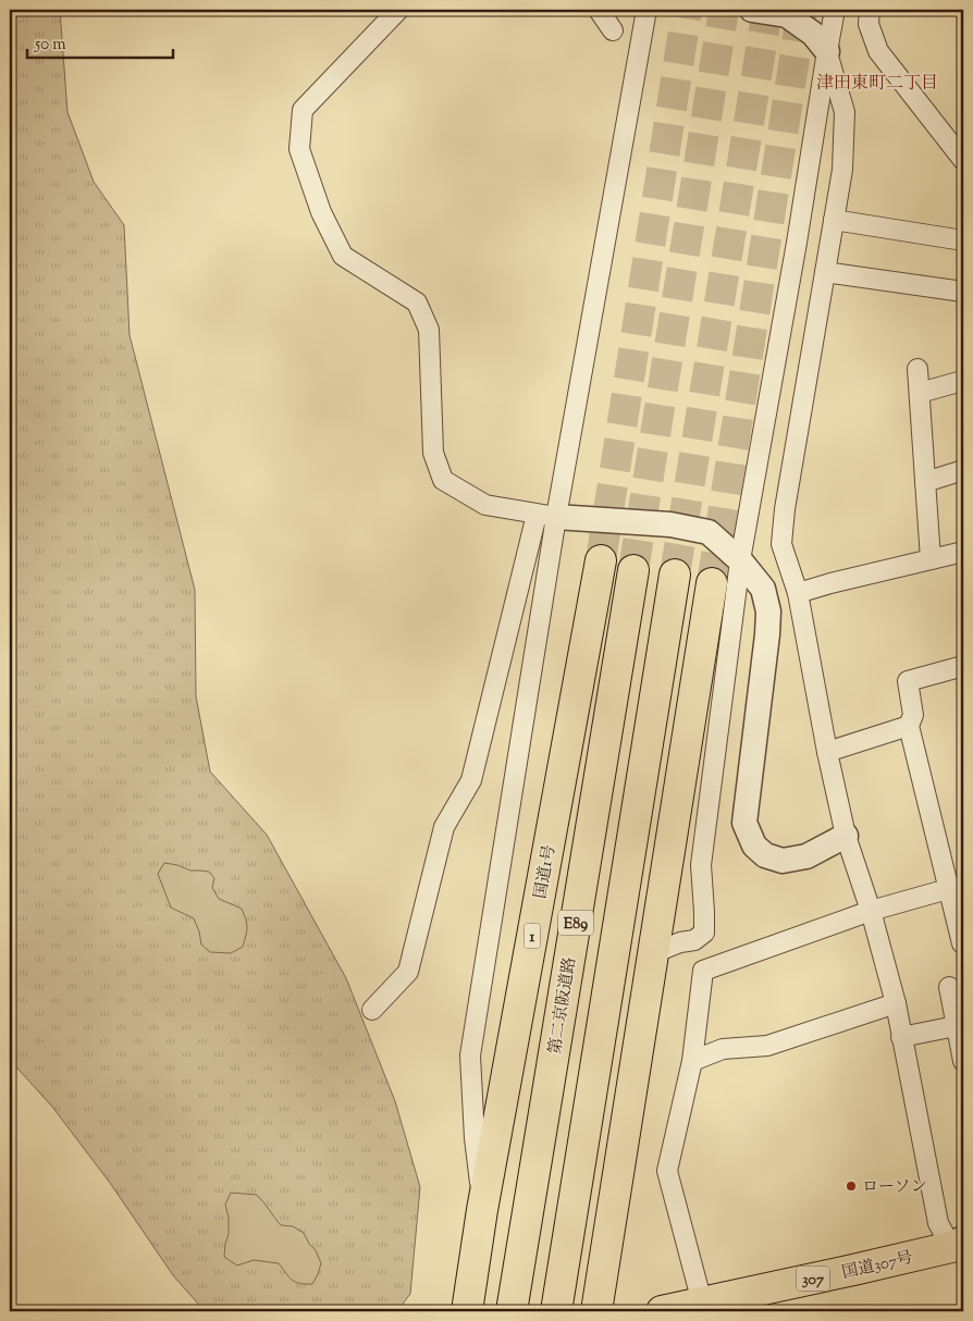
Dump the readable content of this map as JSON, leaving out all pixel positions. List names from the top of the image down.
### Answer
{
  "streets": {
    "highway": [
      "国道1号",
      "E89",
      "1",
      "第二京阪道路",
      "国道307号",
      "307"
    ]
  },
  "districts": ["津田東町二丁目"],
  "places": ["ローソン"],
  "scale_bar": "50 m"
}
